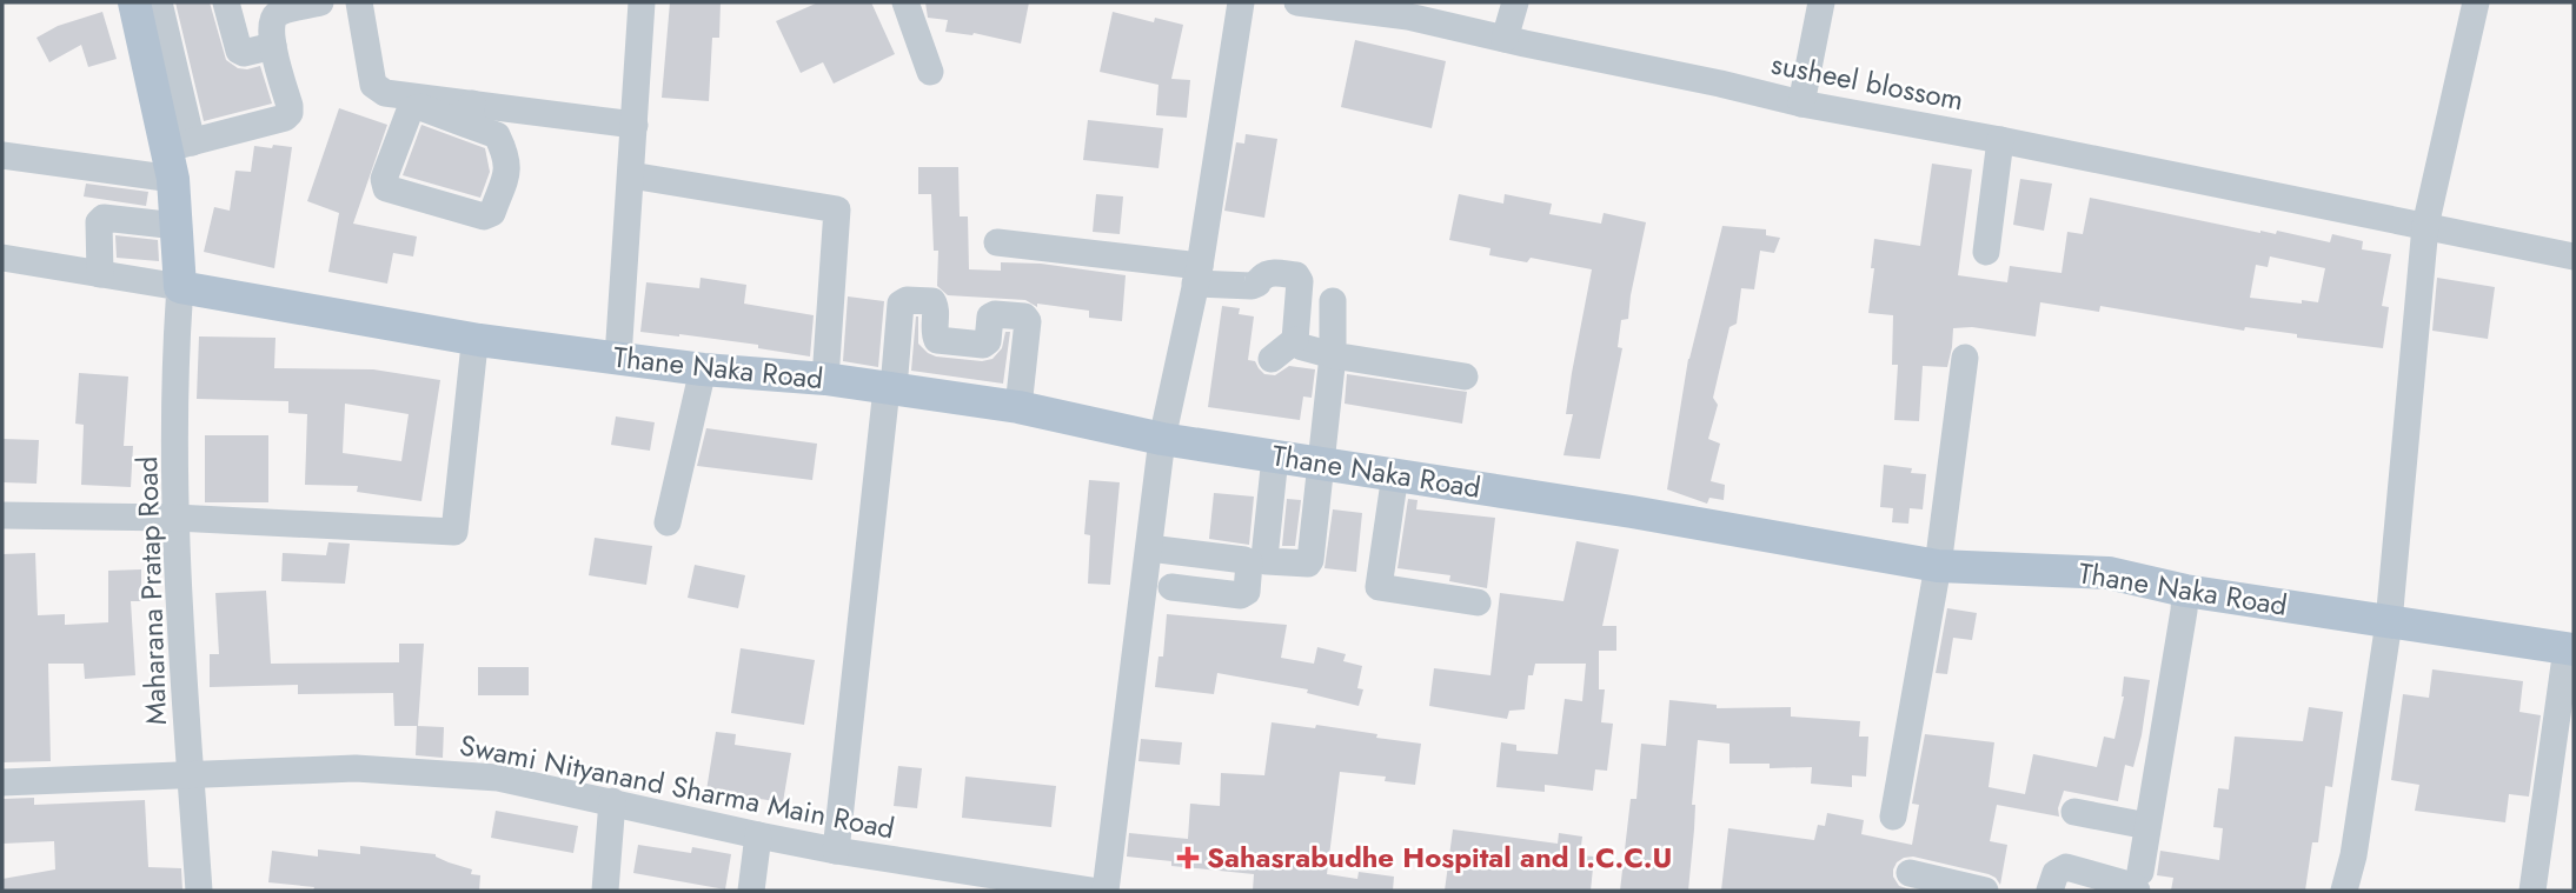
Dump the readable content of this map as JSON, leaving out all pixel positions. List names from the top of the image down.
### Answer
{
  "streets": {
    "main road": ["Thane Naka Road"],
    "street": ["susheel blossom", "Maharana Pratap Road", "Swami Nityanand Sharma Main Road"]
  },
  "crossings": [
    ["Thane Naka Road", "Maharana Pratap Road"],
    ["Maharana Pratap Road", "Swami Nityanand Sharma Main Road"]
  ],
  "places": {
    "health": ["Sahasrabudhe Hospital and I.C.C.U"]
  }
}
